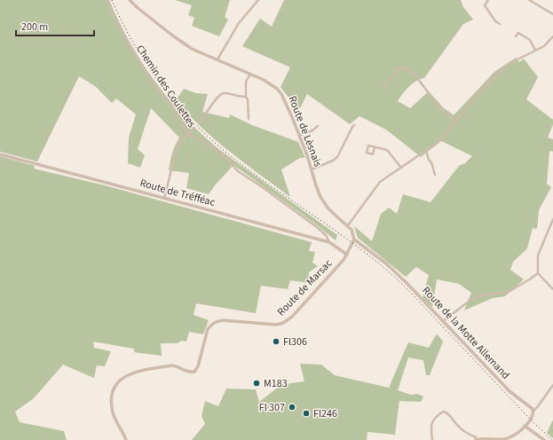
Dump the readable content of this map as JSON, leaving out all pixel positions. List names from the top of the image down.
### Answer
{
  "streets": {
    "street": [
      "Chemin des Coulettes",
      "Route de Lèsnais",
      "Route de Tréfféac",
      "Route de Marsac",
      "Route de la Motte Allemand"
    ]
  },
  "crossings": [
    ["Chemin des Coulettes", "Route de Tréfféac"],
    ["Route de Lèsnais", "Route de la Motte Allemand"],
    ["Route de Tréfféac", "Route de Marsac"]
  ],
  "places": [
    "Fl306",
    "M183",
    "Fl 307",
    "Fl246"
  ],
  "scale_bar": "200 m"
}
